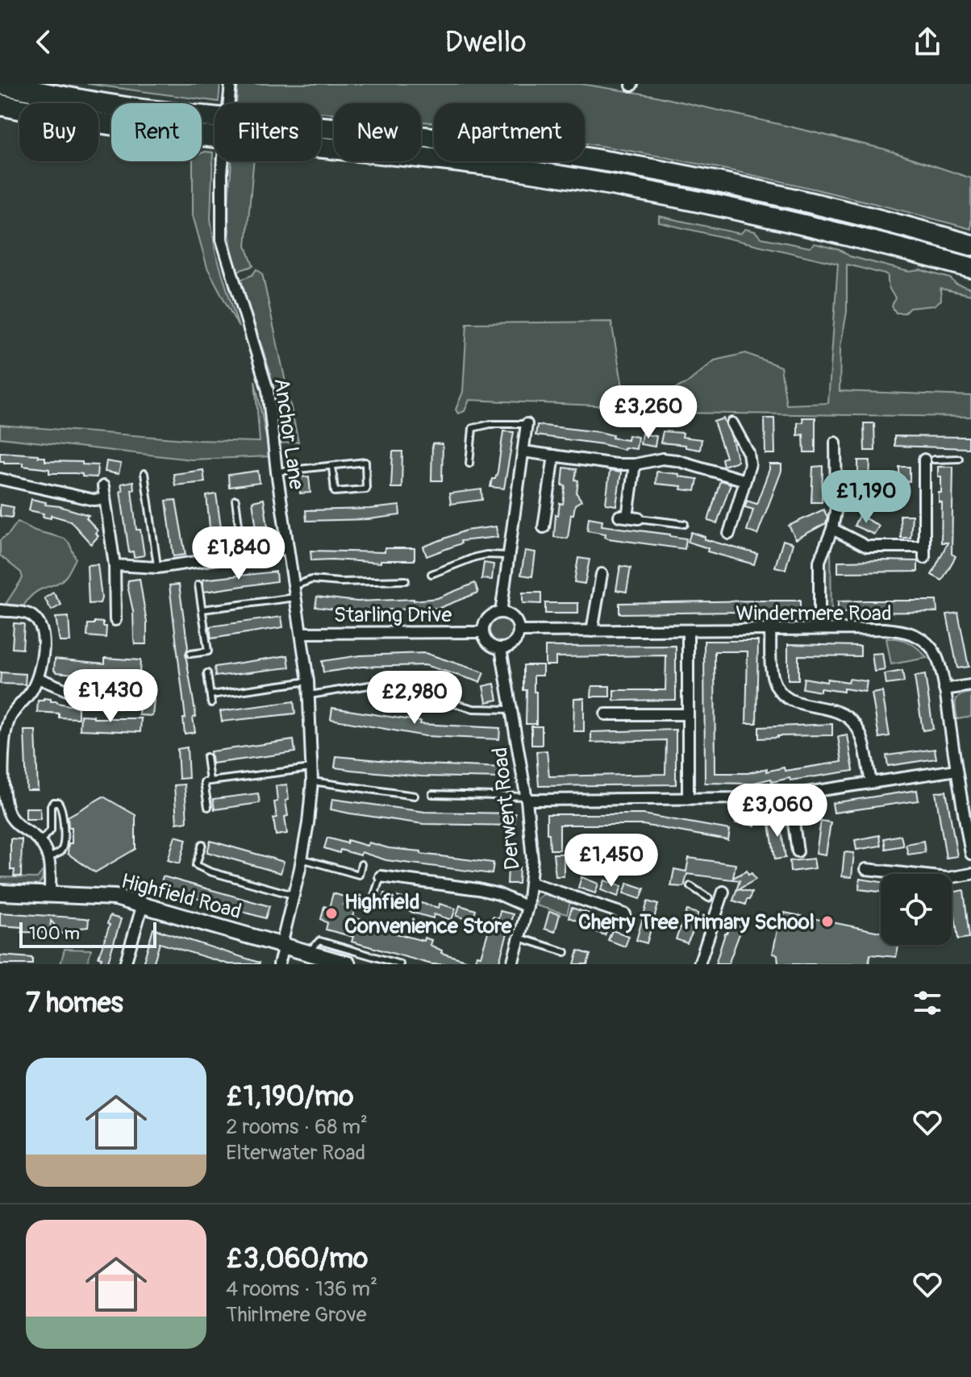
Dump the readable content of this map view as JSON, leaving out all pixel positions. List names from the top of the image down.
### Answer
{
  "streets": {
    "street": [
      "Anchor Lane",
      "Windermere Road",
      "Starling Drive",
      "Derwent Road",
      "Highfield Road"
    ]
  },
  "crossings": [
    ["Anchor Lane", "Starling Drive"],
    ["Anchor Lane", "Highfield Road"],
    ["Windermere Road", "Starling Drive"],
    ["Windermere Road", "Derwent Road"],
    ["Starling Drive", "Derwent Road"]
  ],
  "places": ["Highfield Convenience Store", "Cherry Tree Primary School"],
  "scale_bar": "100 m",
  "page": {
    "header": "Dwello",
    "chip": [
      "Buy",
      "Rent",
      "Filters",
      "New",
      "Apartment"
    ],
    "price": [
      "£3,260",
      "£1,190",
      "£1,840",
      "£1,430",
      "£2,980",
      "£3,060",
      "£1,450"
    ],
    "scale": "100 m",
    "heading": "7 homes",
    "list": [
      {
        "name": "£1,190/mo",
        "note": "2 rooms · 68 m² · Elterwater Road"
      },
      {
        "name": "£3,060/mo",
        "note": "4 rooms · 136 m² · Thirlmere Grove"
      }
    ]
  }
}
